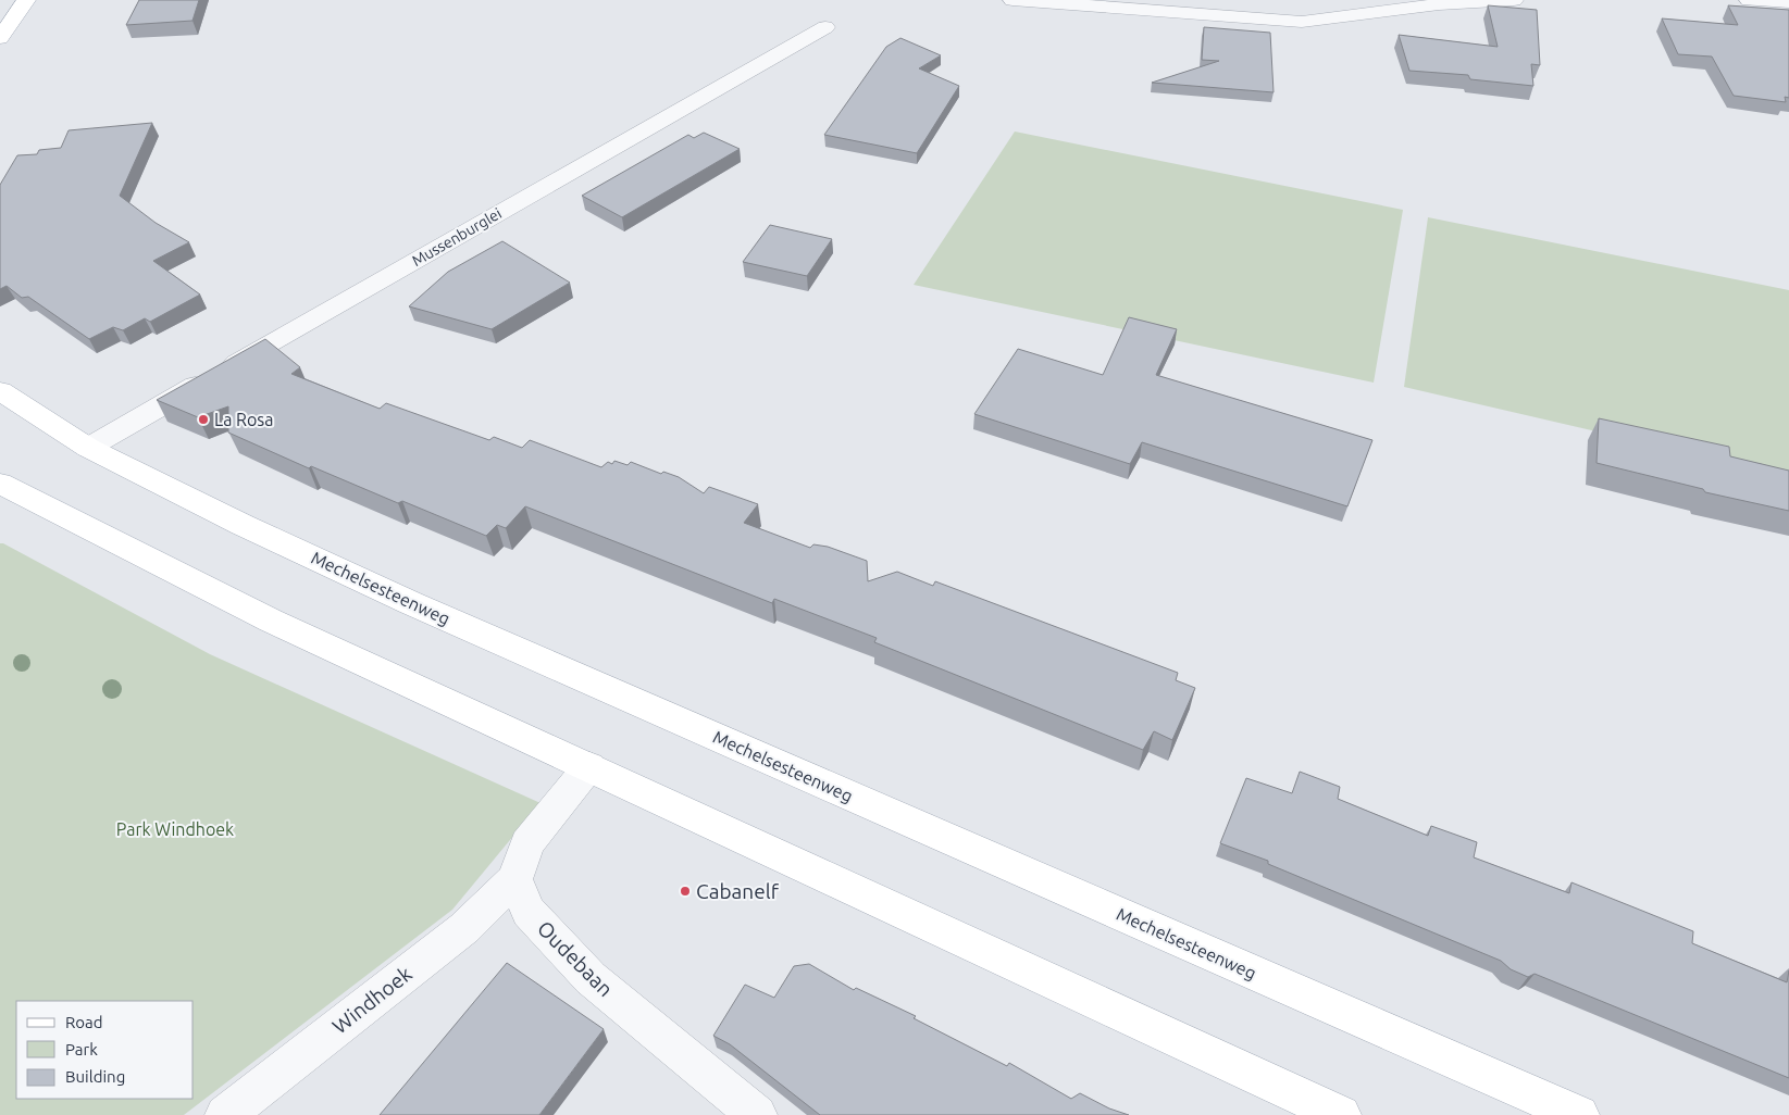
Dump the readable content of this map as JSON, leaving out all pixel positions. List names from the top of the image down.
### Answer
{
  "streets": {
    "main road": ["Mechelsesteenweg"],
    "street": ["Mussenburglei", "Oudebaan", "Windhoek"]
  },
  "crossings": [
    ["Mussenburglei", "Mechelsesteenweg"],
    ["Oudebaan", "Windhoek"]
  ],
  "parks": ["Park Windhoek"],
  "places": ["La Rosa", "Cabanelf"],
  "legend": ["Road", "Park", "Building"]
}
